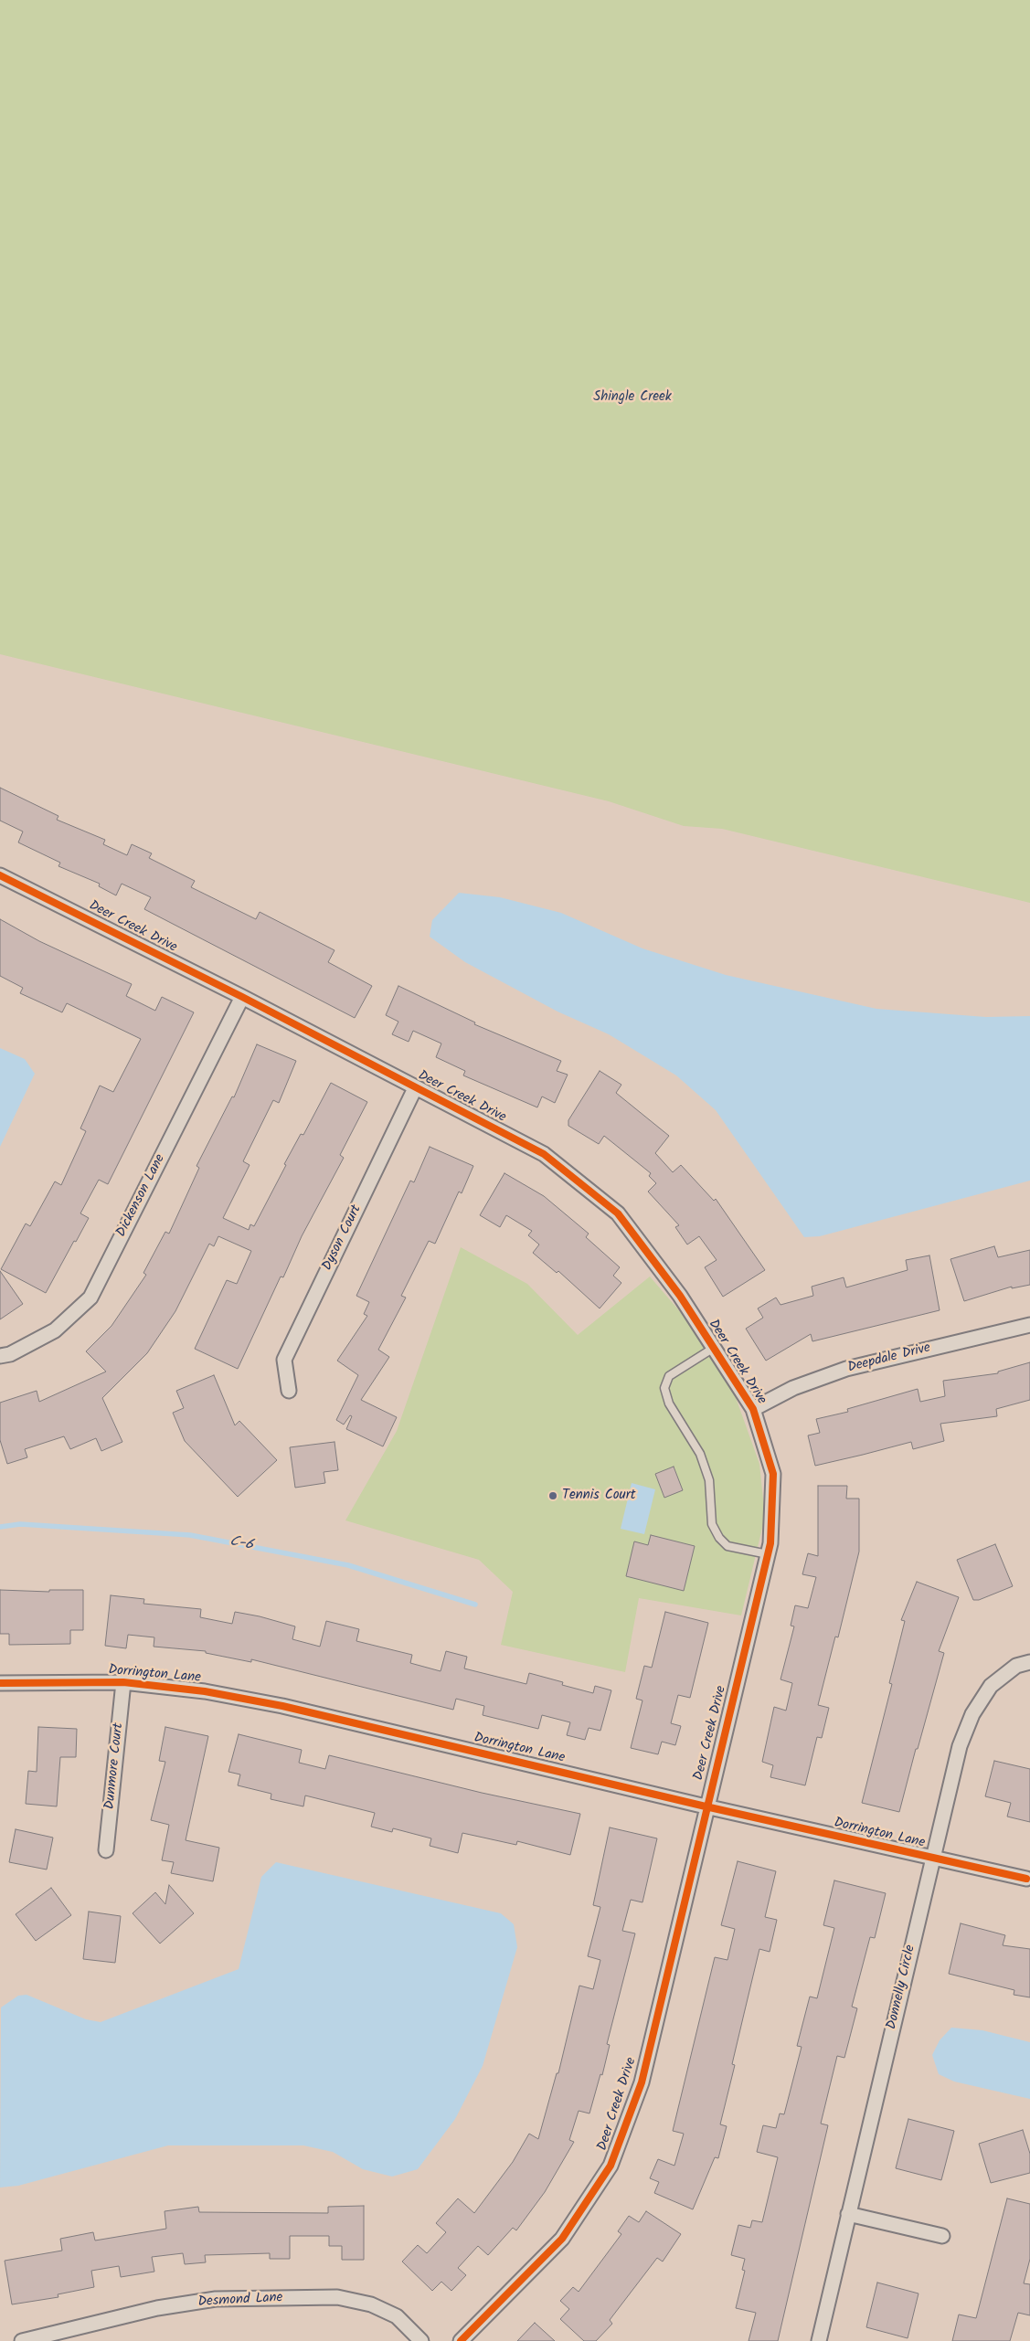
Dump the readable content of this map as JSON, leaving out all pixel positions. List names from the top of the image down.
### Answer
{
  "streets": {
    "street": [
      "Deer Creek Drive",
      "Dickenson Lane",
      "Dyson Court",
      "Deepdale Drive",
      "Dorrington Lane",
      "Dunmore Court",
      "Donnelly Circle",
      "Desmond Lane"
    ]
  },
  "crossings": [
    ["Deer Creek Drive", "Dickenson Lane"],
    ["Deer Creek Drive", "Dyson Court"],
    ["Deer Creek Drive", "Deepdale Drive"],
    ["Deer Creek Drive", "Dorrington Lane"],
    ["Dorrington Lane", "Dunmore Court"],
    ["Dorrington Lane", "Donnelly Circle"]
  ],
  "water": ["C-6"],
  "parks": ["Shingle Creek"],
  "places": ["Tennis Court"]
}
